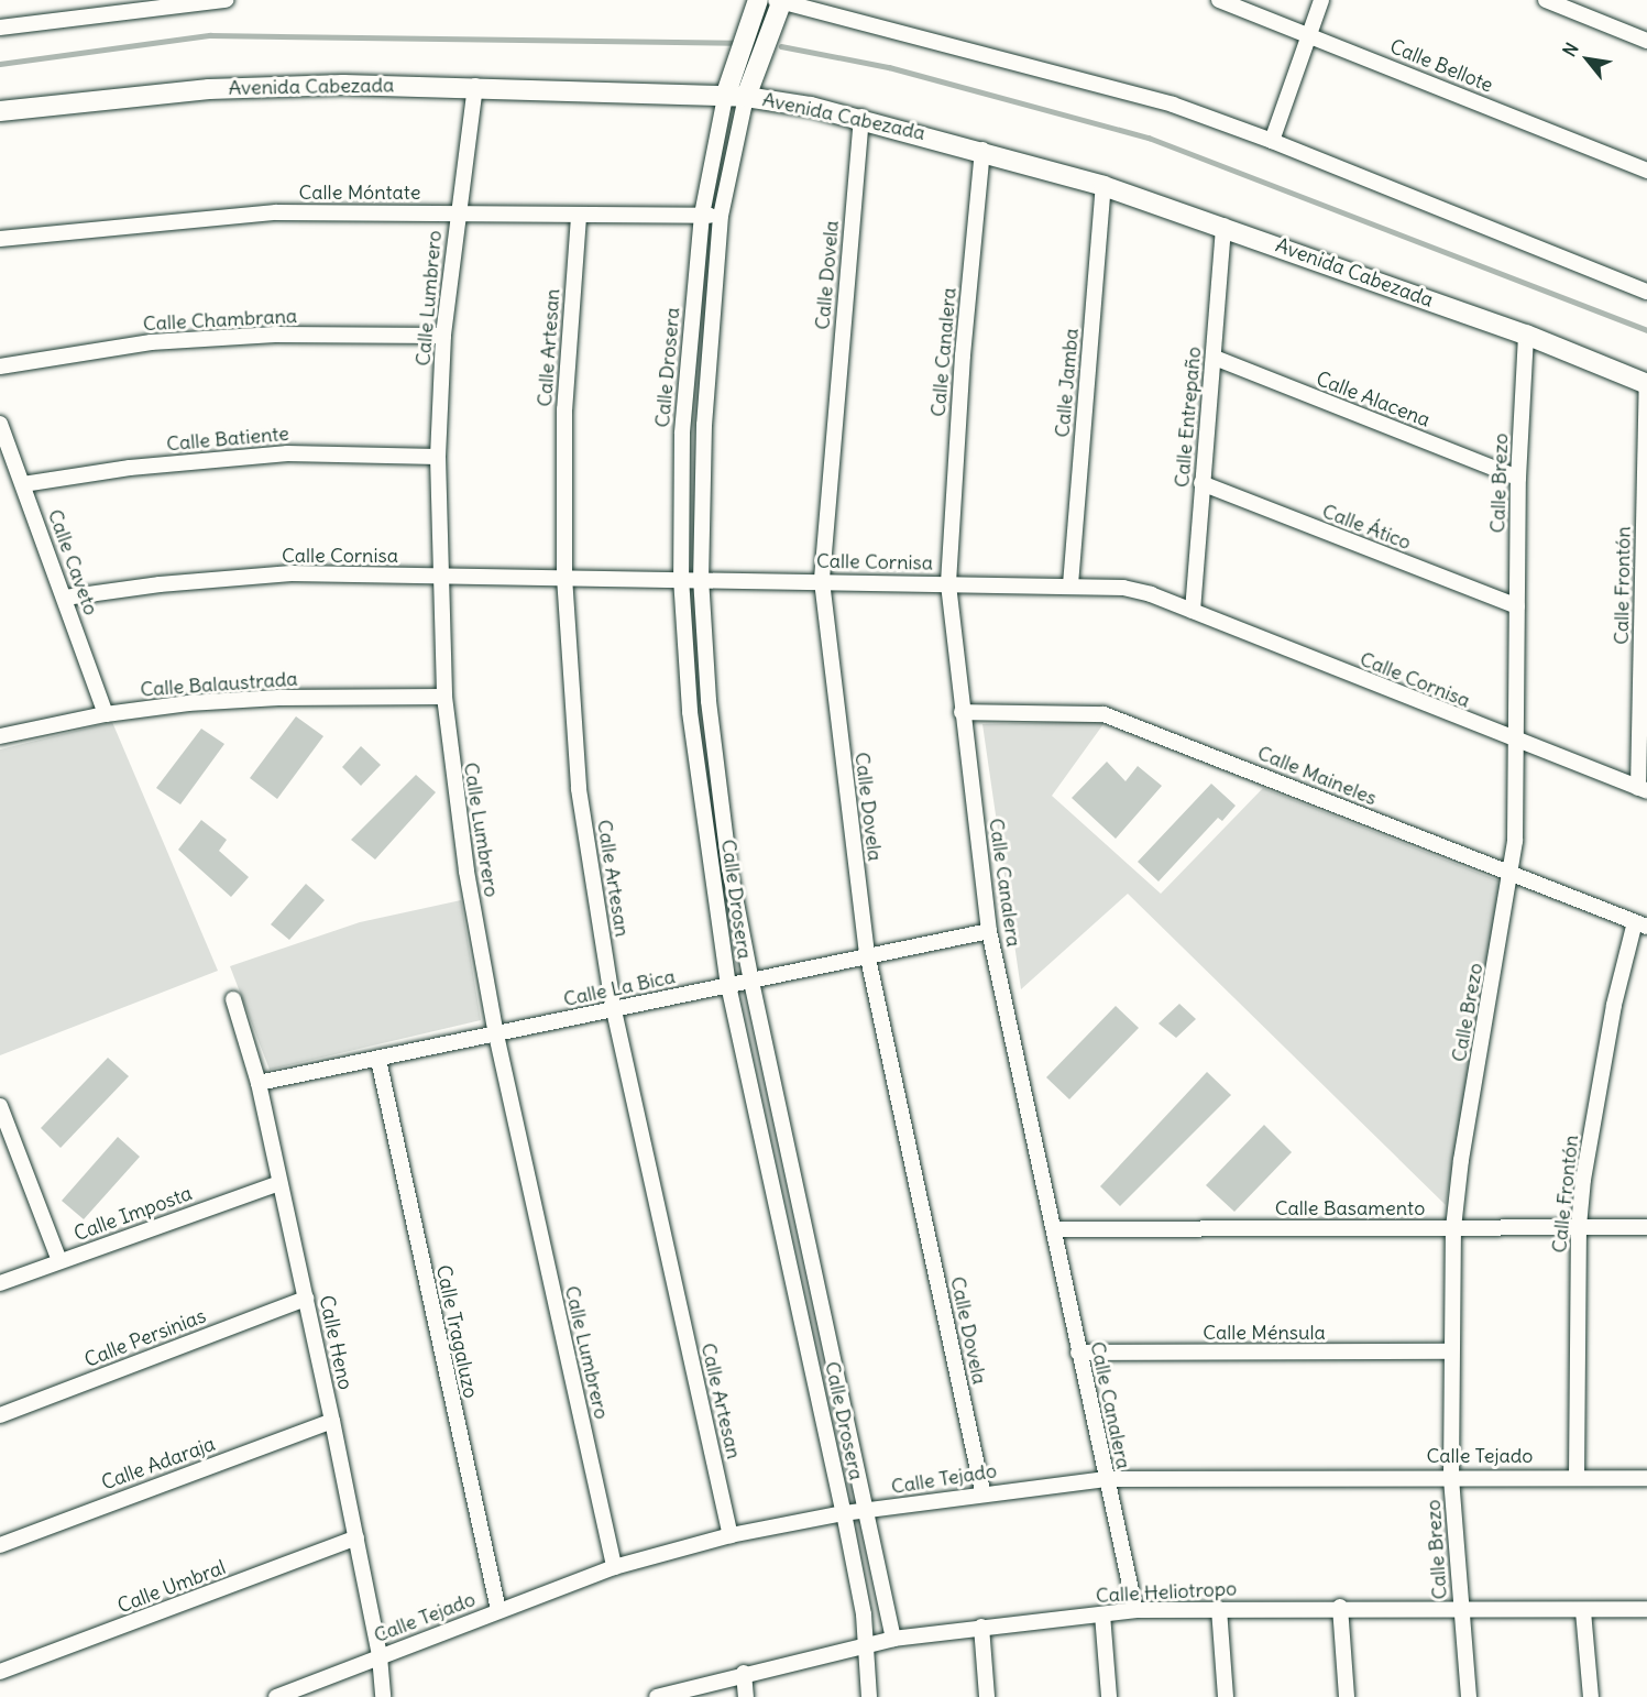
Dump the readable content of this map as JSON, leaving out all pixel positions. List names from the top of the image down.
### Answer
{
  "streets": {
    "main road": ["Avenida Cabezada"],
    "street": [
      "Calle Bellote",
      "Calle Móntate",
      "Calle Dovela",
      "Calle Lumbrero",
      "Calle Chambrana",
      "Calle Artesan",
      "Calle Canalera",
      "Calle Drosera",
      "Calle Jamba",
      "Calle Alacena",
      "Calle Entrepaño",
      "Calle Batiente",
      "Calle Brezo",
      "Calle Ático",
      "Calle Cornisa",
      "Calle Caveto",
      "Calle Frontón",
      "Calle Balaustrada",
      "Calle Maineles",
      "Calle La Bica",
      "Calle Basamento",
      "Calle Imposta",
      "Calle Tragaluzo",
      "Calle Ménsula",
      "Calle Persinias",
      "Calle Heno",
      "Calle Tejado",
      "Calle Adaraja",
      "Calle Umbral",
      "Calle Heliotropo"
    ]
  },
  "crossings": [
    ["Avenida Cabezada", "Calle Dovela"],
    ["Avenida Cabezada", "Calle Lumbrero"],
    ["Avenida Cabezada", "Calle Canalera"],
    ["Avenida Cabezada", "Calle Drosera"],
    ["Avenida Cabezada", "Calle Jamba"],
    ["Avenida Cabezada", "Calle Entrepaño"],
    ["Avenida Cabezada", "Calle Brezo"],
    ["Avenida Cabezada", "Calle Frontón"],
    ["Calle Móntate", "Calle Lumbrero"],
    ["Calle Móntate", "Calle Artesan"],
    ["Calle Móntate", "Calle Drosera"],
    ["Calle Dovela", "Calle Cornisa"],
    ["Calle Dovela", "Calle La Bica"],
    ["Calle Dovela", "Calle Tejado"],
    ["Calle Lumbrero", "Calle Chambrana"],
    ["Calle Lumbrero", "Calle Batiente"],
    ["Calle Lumbrero", "Calle Cornisa"],
    ["Calle Lumbrero", "Calle Balaustrada"],
    ["Calle Lumbrero", "Calle La Bica"],
    ["Calle Lumbrero", "Calle Tejado"],
    ["Calle Artesan", "Calle Cornisa"],
    ["Calle Artesan", "Calle La Bica"],
    ["Calle Artesan", "Calle Tejado"],
    ["Calle Canalera", "Calle Cornisa"],
    ["Calle Canalera", "Calle Maineles"],
    ["Calle Canalera", "Calle La Bica"],
    ["Calle Canalera", "Calle Basamento"],
    ["Calle Canalera", "Calle Ménsula"],
    ["Calle Canalera", "Calle Tejado"],
    ["Calle Canalera", "Calle Heliotropo"],
    ["Calle Drosera", "Calle Cornisa"],
    ["Calle Drosera", "Calle La Bica"],
    ["Calle Drosera", "Calle Tejado"],
    ["Calle Drosera", "Calle Heliotropo"],
    ["Calle Jamba", "Calle Cornisa"],
    ["Calle Alacena", "Calle Entrepaño"],
    ["Calle Alacena", "Calle Brezo"],
    ["Calle Entrepaño", "Calle Ático"],
    ["Calle Entrepaño", "Calle Cornisa"],
    ["Calle Batiente", "Calle Caveto"],
    ["Calle Brezo", "Calle Ático"],
    ["Calle Brezo", "Calle Cornisa"],
    ["Calle Brezo", "Calle Maineles"],
    ["Calle Brezo", "Calle Basamento"],
    ["Calle Brezo", "Calle Ménsula"],
    ["Calle Brezo", "Calle Tejado"],
    ["Calle Brezo", "Calle Heliotropo"],
    ["Calle Cornisa", "Calle Caveto"],
    ["Calle Cornisa", "Calle Frontón"],
    ["Calle Caveto", "Calle Balaustrada"],
    ["Calle Frontón", "Calle Maineles"],
    ["Calle Frontón", "Calle Basamento"],
    ["Calle Frontón", "Calle Tejado"],
    ["Calle La Bica", "Calle Tragaluzo"],
    ["Calle La Bica", "Calle Heno"],
    ["Calle Imposta", "Calle Heno"],
    ["Calle Tragaluzo", "Calle Tejado"],
    ["Calle Persinias", "Calle Heno"],
    ["Calle Heno", "Calle Tejado"],
    ["Calle Heno", "Calle Adaraja"],
    ["Calle Heno", "Calle Umbral"]
  ],
  "north": "top left"
}
